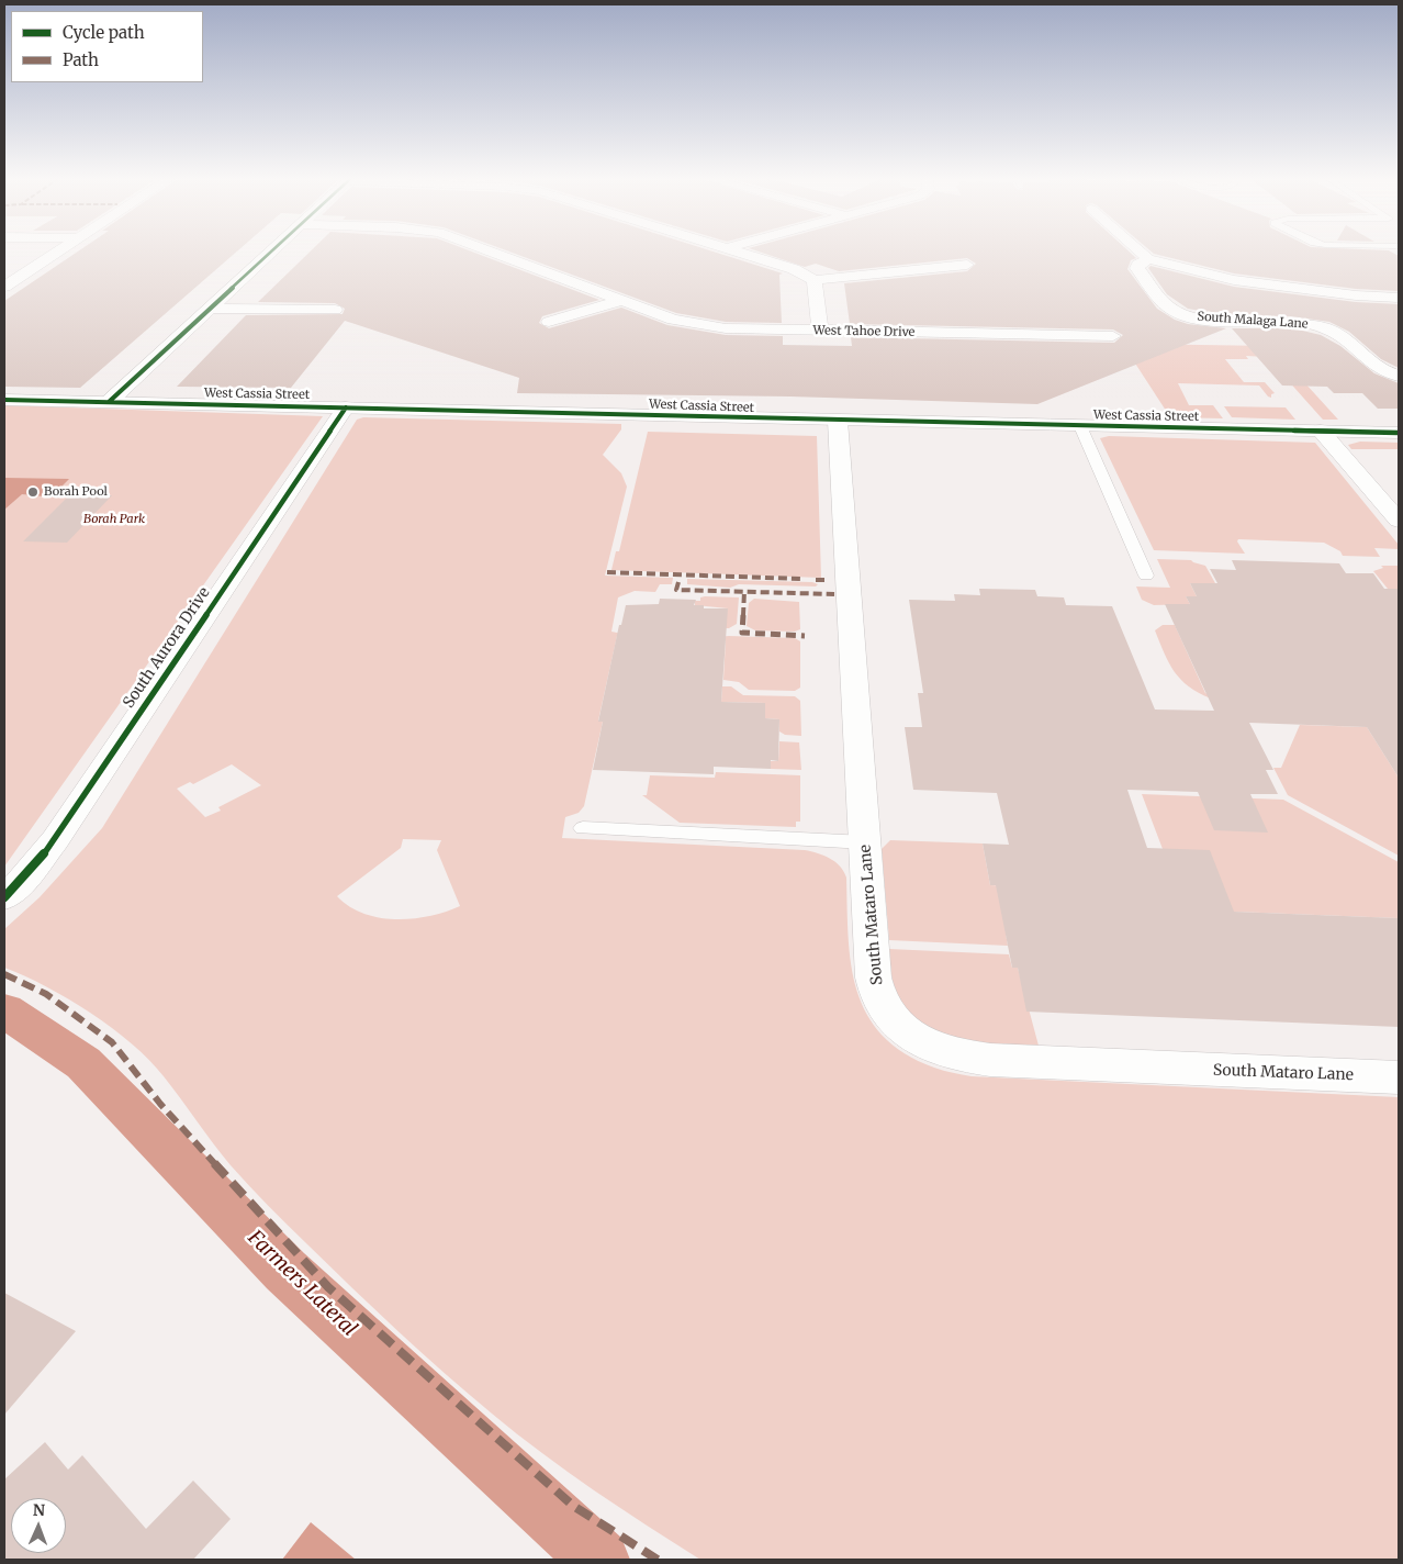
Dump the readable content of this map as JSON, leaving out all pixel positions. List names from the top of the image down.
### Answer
{
  "streets": {
    "street": [
      "South Malaga Lane",
      "West Tahoe Drive",
      "West Cassia Street",
      "South Aurora Drive",
      "South Mataro Lane"
    ]
  },
  "crossings": [
    ["West Cassia Street", "South Aurora Drive"],
    ["West Cassia Street", "South Mataro Lane"]
  ],
  "water": ["Farmers Lateral"],
  "parks": ["Borah Park"],
  "places": ["Borah Pool"],
  "legend": ["Cycle path", "Path"],
  "north": "top"
}
